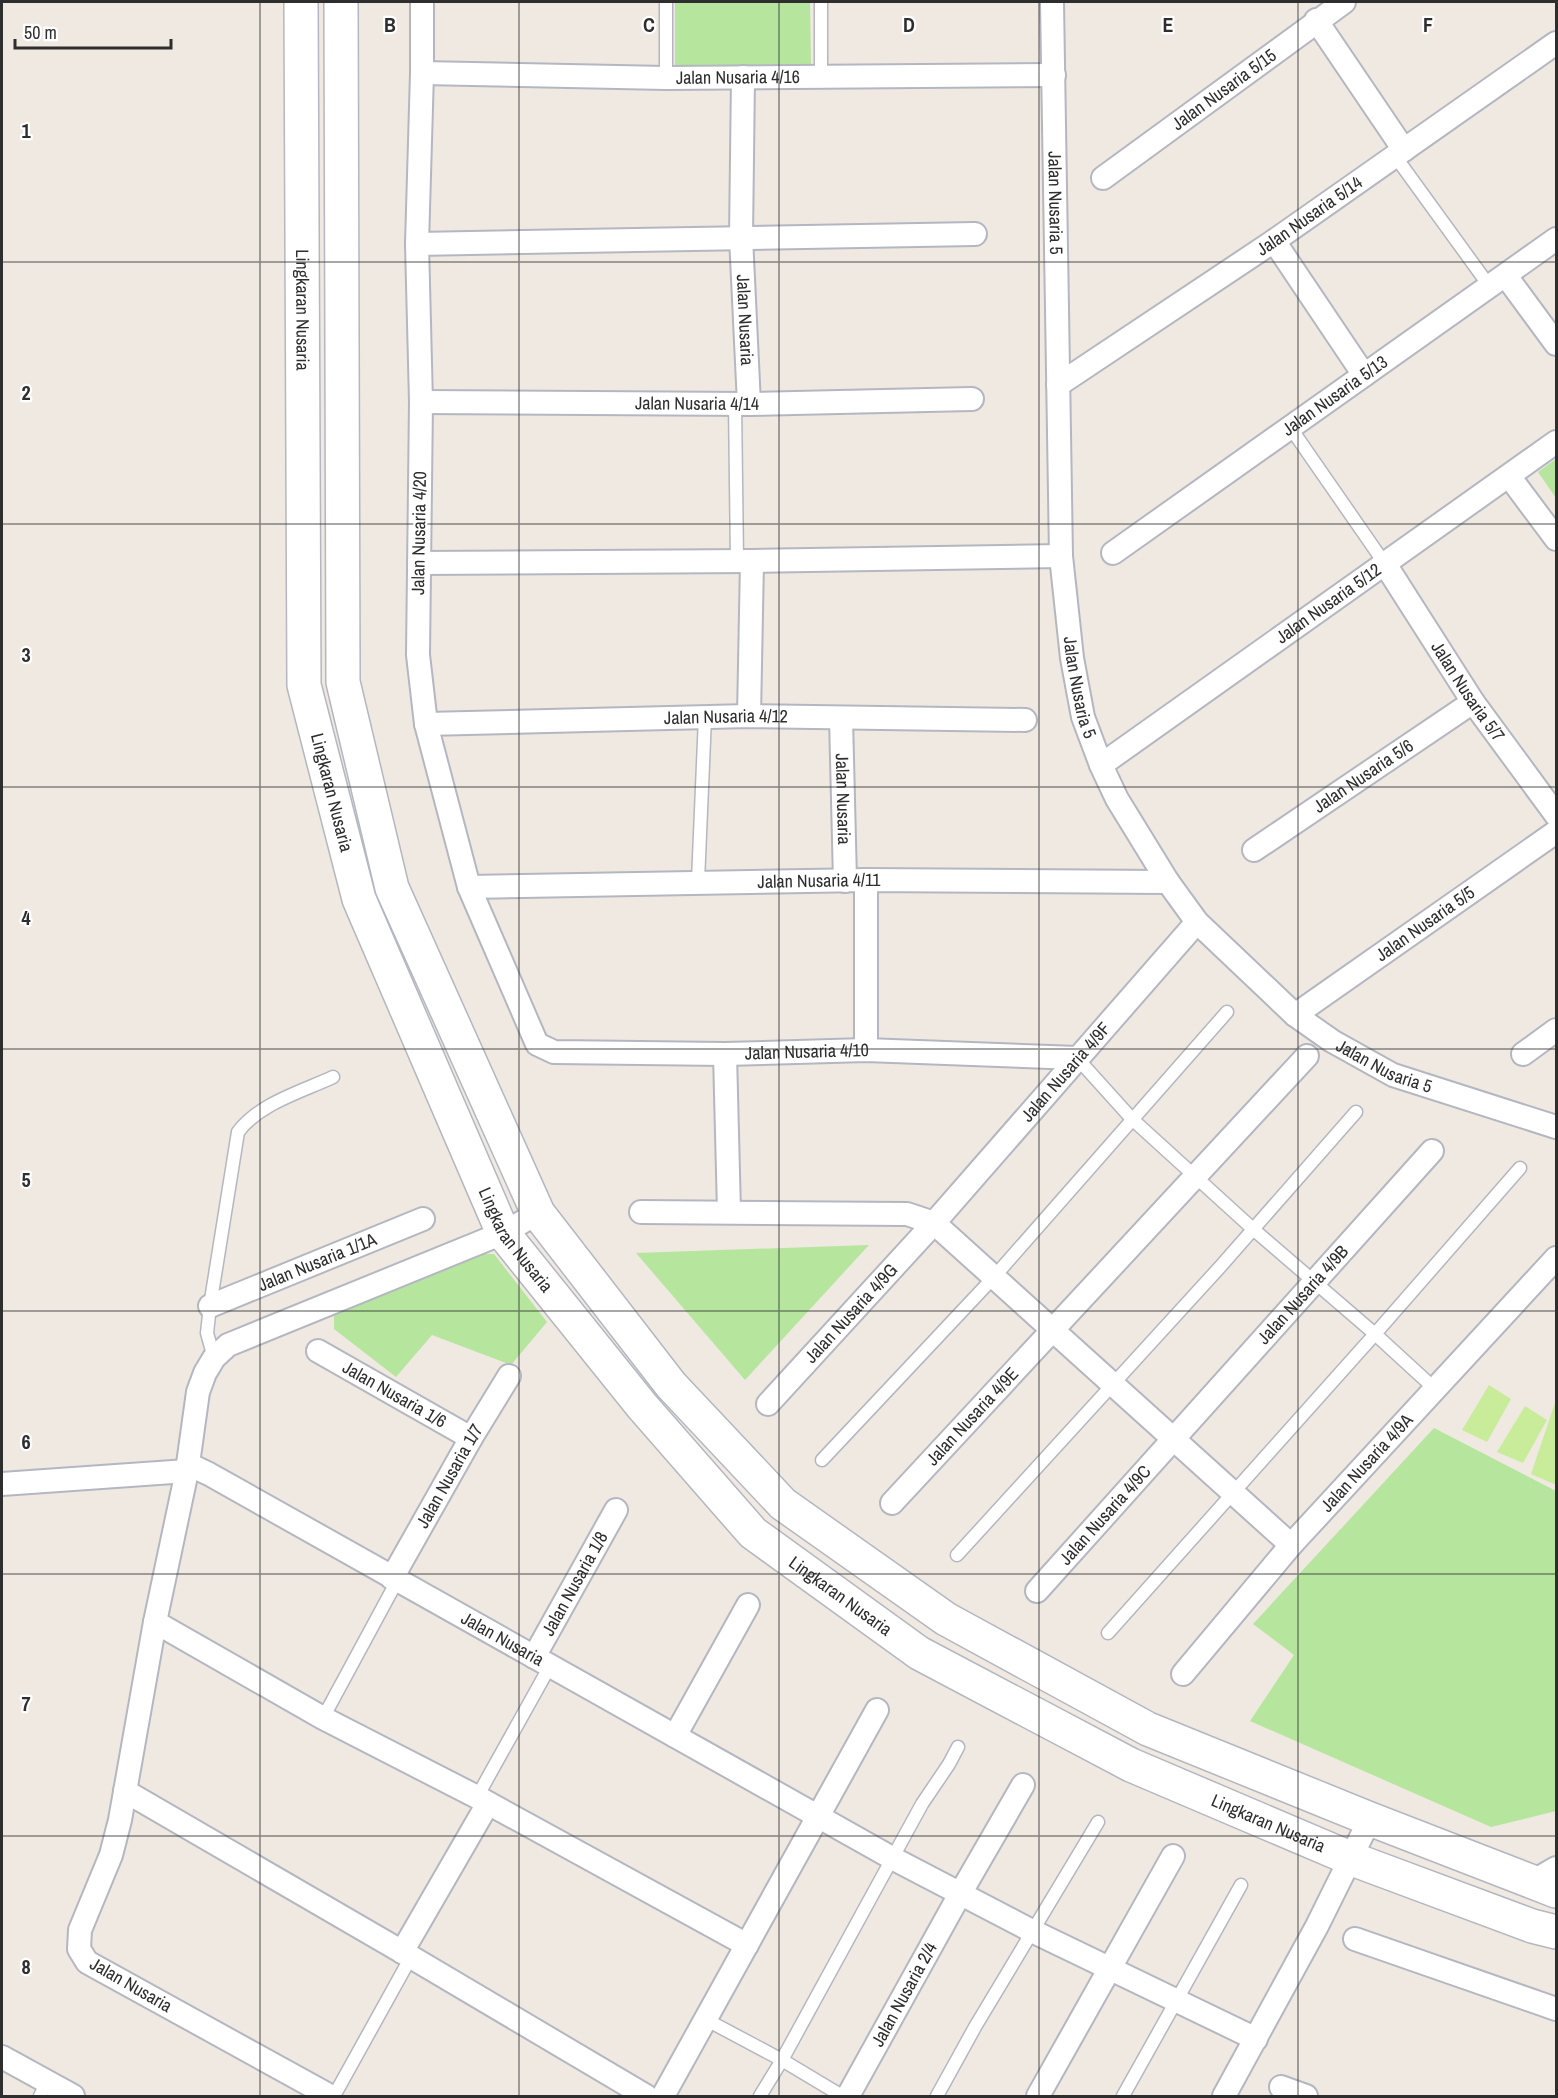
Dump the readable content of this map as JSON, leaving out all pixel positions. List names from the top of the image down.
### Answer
{
  "streets": {
    "main road": ["Lingkaran Nusaria"],
    "street": [
      "Jalan Nusaria 4/16",
      "Jalan Nusaria 5/15",
      "Jalan Nusaria 5",
      "Jalan Nusaria 5/14",
      "Jalan Nusaria",
      "Jalan Nusaria 5/13",
      "Jalan Nusaria 4/14",
      "Jalan Nusaria 4/20",
      "Jalan Nusaria 5/12",
      "Jalan Nusaria 5/7",
      "Jalan Nusaria 4/12",
      "Jalan Nusaria 5/6",
      "Jalan Nusaria 4/11",
      "Jalan Nusaria 5/5",
      "Jalan Nusaria 4/10",
      "Jalan Nusaria 4/9F",
      "Jalan Nusaria 1/1A",
      "Jalan Nusaria 4/9B",
      "Jalan Nusaria 4/9G",
      "Jalan Nusaria 1/6",
      "Jalan Nusaria 4/9E",
      "Jalan Nusaria 4/9A",
      "Jalan Nusaria 1/7",
      "Jalan Nusaria 4/9C",
      "Jalan Nusaria 1/8",
      "Jalan Nusaria 2/4"
    ]
  },
  "crossings": [
    ["Jalan Nusaria 4/16", "Jalan Nusaria 5"],
    ["Jalan Nusaria 4/16", "Jalan Nusaria"],
    ["Jalan Nusaria 4/16", "Jalan Nusaria 4/20"],
    ["Jalan Nusaria 5", "Jalan Nusaria 5/14"],
    ["Jalan Nusaria 5", "Jalan Nusaria 5/12"],
    ["Jalan Nusaria 5", "Jalan Nusaria 4/11"],
    ["Jalan Nusaria 5", "Jalan Nusaria 5/5"],
    ["Jalan Nusaria 5", "Jalan Nusaria 4/9F"],
    ["Lingkaran Nusaria", "Jalan Nusaria"],
    ["Jalan Nusaria", "Jalan Nusaria 4/14"],
    ["Jalan Nusaria", "Jalan Nusaria 4/12"],
    ["Jalan Nusaria", "Jalan Nusaria 4/11"],
    ["Jalan Nusaria", "Jalan Nusaria 4/10"],
    ["Jalan Nusaria", "Jalan Nusaria 1/7"],
    ["Jalan Nusaria", "Jalan Nusaria 1/8"],
    ["Jalan Nusaria", "Jalan Nusaria 2/4"],
    ["Jalan Nusaria 4/14", "Jalan Nusaria 4/20"],
    ["Jalan Nusaria 4/20", "Jalan Nusaria 4/12"],
    ["Jalan Nusaria 4/20", "Jalan Nusaria 4/11"],
    ["Jalan Nusaria 4/20", "Jalan Nusaria 4/10"],
    ["Jalan Nusaria 5/12", "Jalan Nusaria 5/7"],
    ["Jalan Nusaria 5/7", "Jalan Nusaria 5/6"],
    ["Jalan Nusaria 4/10", "Jalan Nusaria 4/9F"],
    ["Jalan Nusaria 4/9F", "Jalan Nusaria 4/9G"],
    ["Jalan Nusaria 4/9B", "Jalan Nusaria 4/9C"],
    ["Jalan Nusaria 1/6", "Jalan Nusaria 1/7"]
  ],
  "scale_bar": "50 m",
  "grid": {
    "columns": [
      "B",
      "C",
      "D",
      "E",
      "F"
    ],
    "rows": [
      "1",
      "2",
      "3",
      "4",
      "5",
      "6",
      "7",
      "8"
    ]
  }
}
